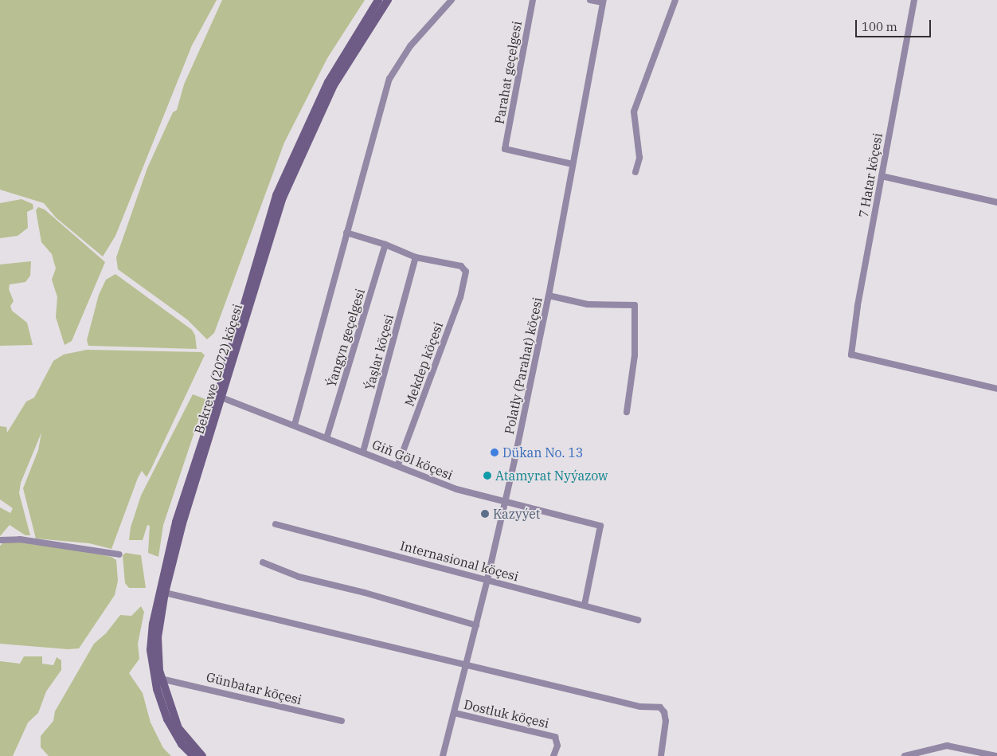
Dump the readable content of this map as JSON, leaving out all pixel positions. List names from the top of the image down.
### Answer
{
  "streets": {
    "main road": ["Bekrewe (2072) köçesi"],
    "street": [
      "Parahat geçelgesi",
      "7 Hatar köçesi",
      "Ýangyn geçelgesi",
      "Ýaşlar köçesi",
      "Mekdep köçesi",
      "Polatly (Parahat) köçesi",
      "Giň Göl köçesi",
      "Internasional köçesi",
      "Günbatar köçesi",
      "Dostluk köçesi"
    ]
  },
  "crossings": [
    ["Parahat geçelgesi", "Polatly (Parahat) köçesi"],
    ["Ýangyn geçelgesi", "Giň Göl köçesi"],
    ["Ýaşlar köçesi", "Mekdep köçesi"],
    ["Ýaşlar köçesi", "Giň Göl köçesi"],
    ["Mekdep köçesi", "Giň Göl köçesi"],
    ["Polatly (Parahat) köçesi", "Giň Göl köçesi"],
    ["Polatly (Parahat) köçesi", "Internasional köçesi"],
    ["Polatly (Parahat) köçesi", "Dostluk köçesi"],
    ["Bekrewe (2072) köçesi", "Giň Göl köçesi"],
    ["Bekrewe (2072) köçesi", "Günbatar köçesi"],
    ["Giň Göl köçesi", "Internasional köçesi"]
  ],
  "places": ["Dükan No. 13", "Atamyrat Nyýazow", "Kazyýet"],
  "scale_bar": "100 m"
}
